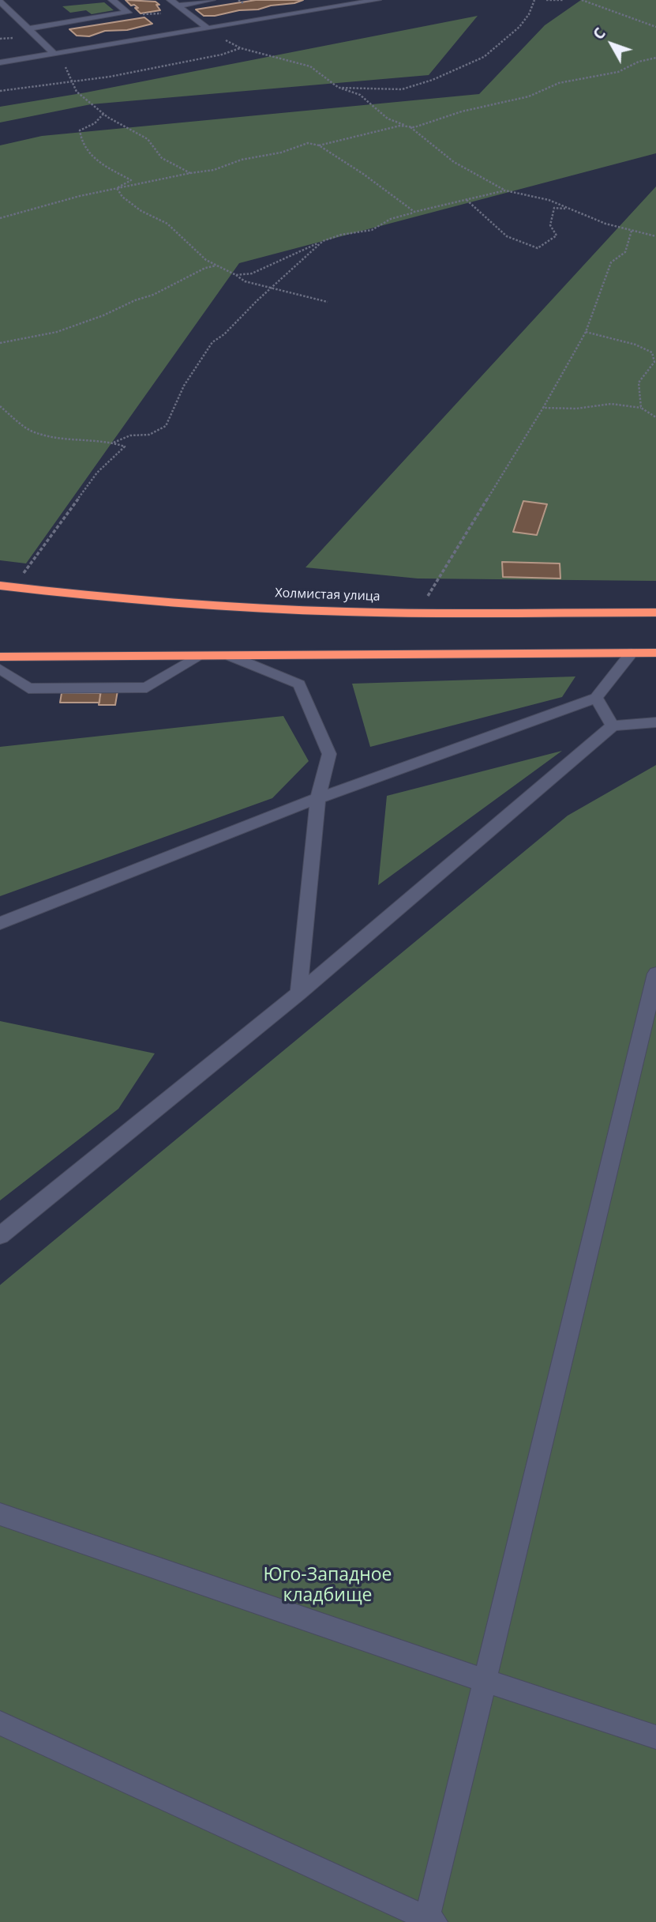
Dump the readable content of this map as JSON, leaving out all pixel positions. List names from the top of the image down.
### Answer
{
  "streets": {
    "highway": ["Холмистая улица"]
  },
  "parks": ["Юго-Западное кладбище"],
  "north": "top left"
}
